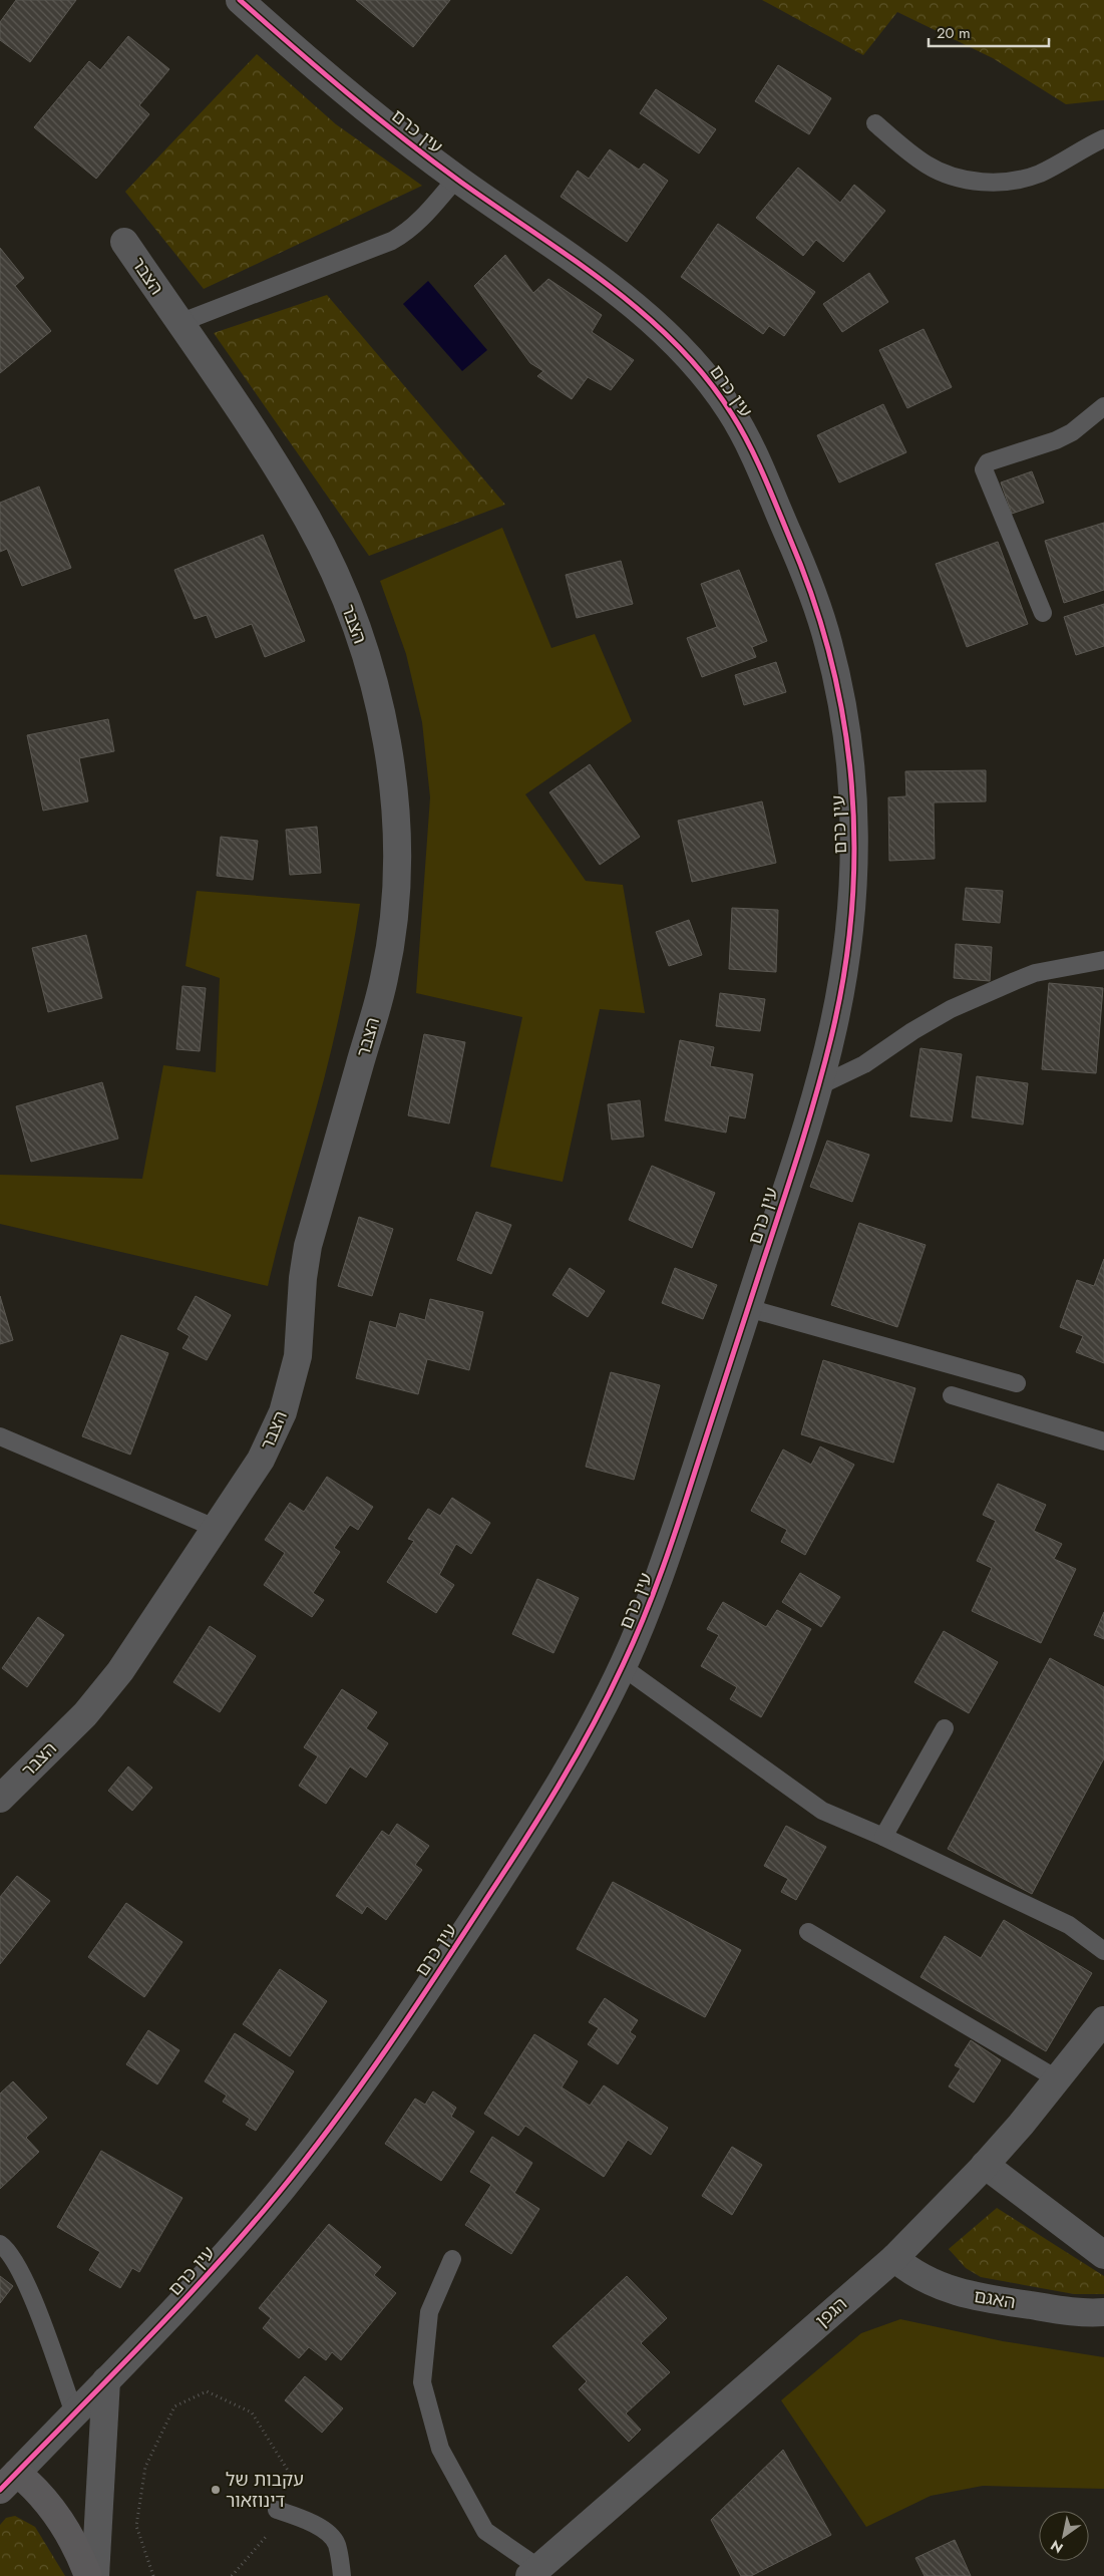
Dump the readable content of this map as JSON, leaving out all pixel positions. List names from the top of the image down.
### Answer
{
  "streets": {
    "street": [
      "עין כרם",
      "הצבר",
      "האגם",
      "הגפן"
    ]
  },
  "crossings": [
    ["האגם", "הגפן"]
  ],
  "places": ["עקבות של דינוזאור"],
  "scale_bar": "20 m",
  "north": "bottom left"
}
